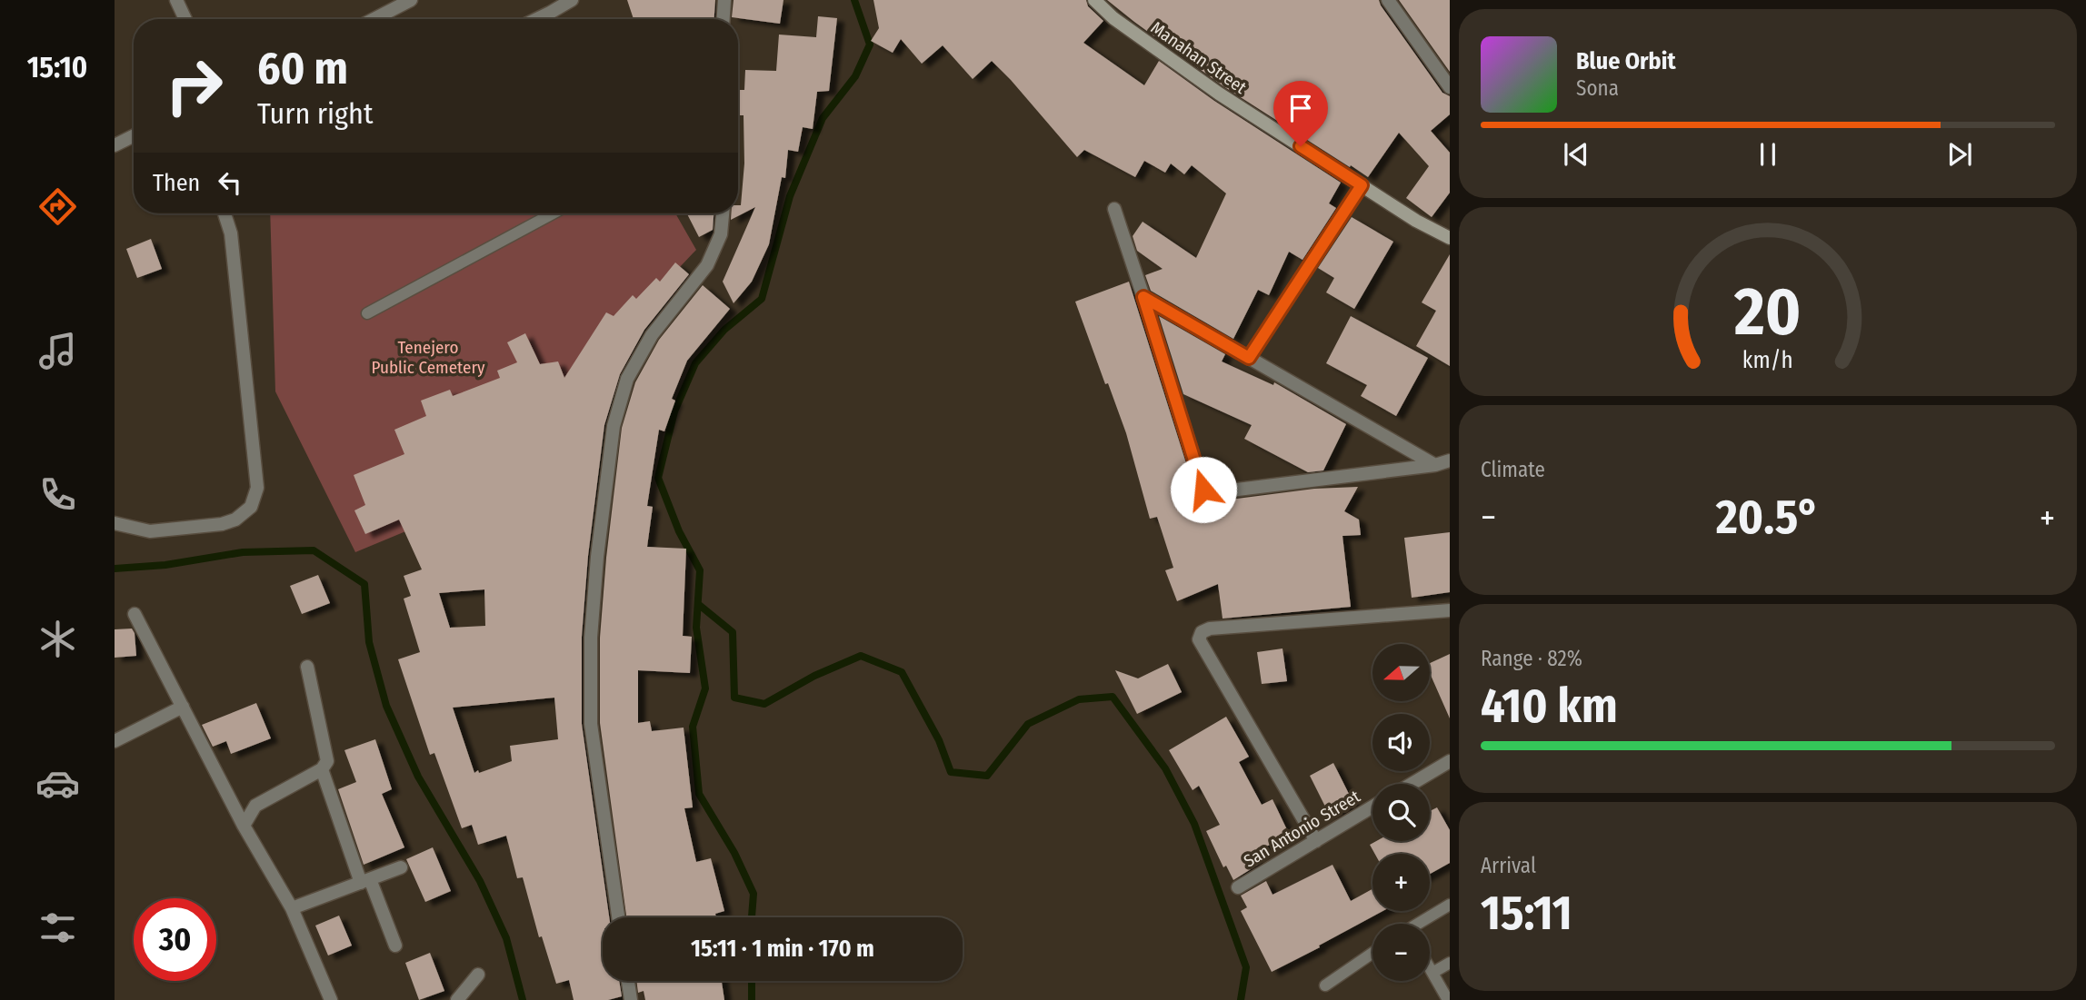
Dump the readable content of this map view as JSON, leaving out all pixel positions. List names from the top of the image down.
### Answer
{
  "streets": {
    "main road": ["Manahan Street"],
    "street": ["San Antonio Street"]
  },
  "parks": ["Tenejero Public Cemetery"],
  "north": "left",
  "page": {
    "tabs": "15:10",
    "turn": ["60 m", "Turn right"],
    "song": ["Blue Orbit", "Sona"],
    "then": "Then",
    "tile": [
      "Climate",
      ["Range · 82%", "410 km"],
      ["Arrival", "15:11"]
    ],
    "heat": ["−", "20.5°", "+"],
    "map_buttons": ["+", "−"],
    "limit": "30",
    "trip": "15:11 · 1 min · 170 m",
    "gauge": ["20", "km/h"]
  }
}
